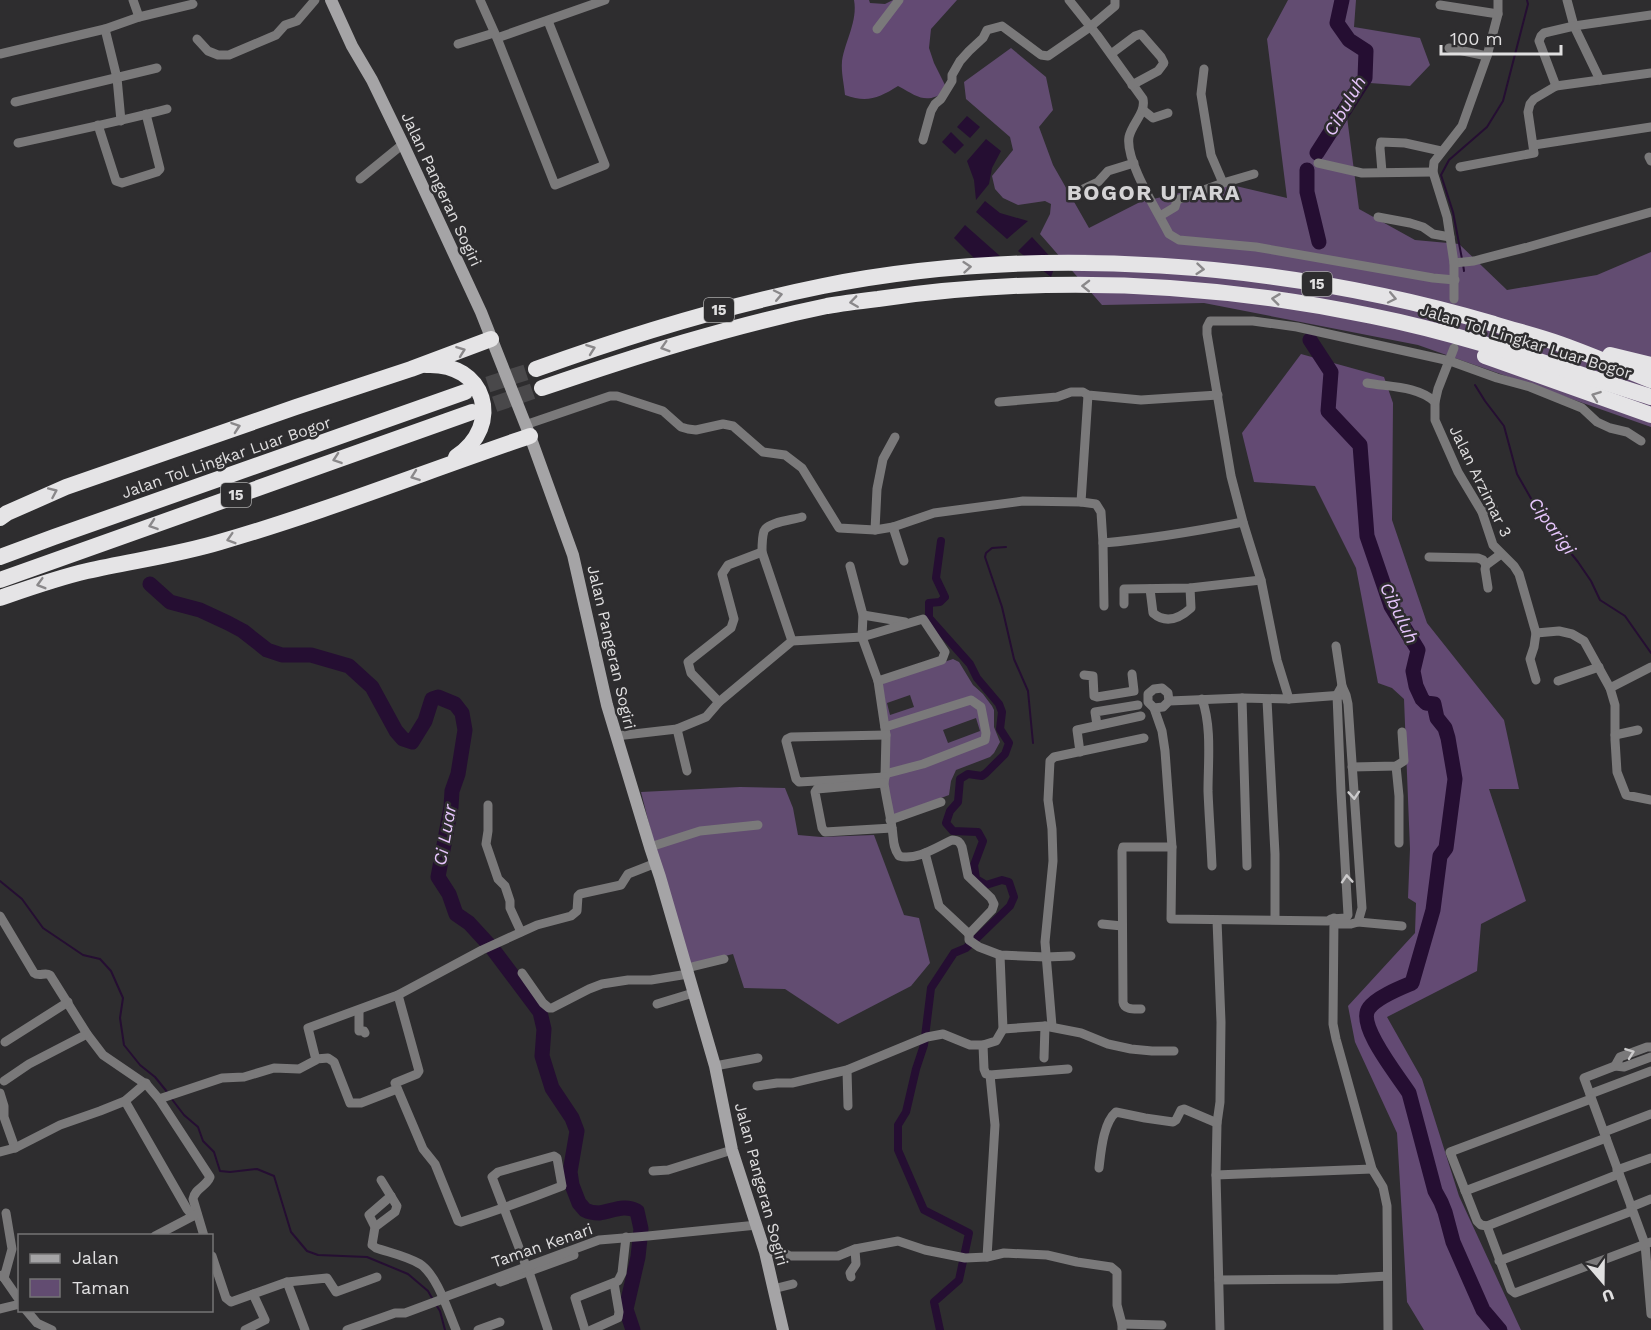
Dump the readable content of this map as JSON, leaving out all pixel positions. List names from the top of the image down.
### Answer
{
  "streets": {
    "highway": ["15", "Jalan Tol Lingkar Luar Bogor"],
    "street": ["Jalan Pangeran Sogiri", "Jalan Arzimar 3", "Taman Kenari"]
  },
  "crossings": [
    ["Jalan Pangeran Sogiri", "Taman Kenari"]
  ],
  "districts": ["BOGOR UTARA"],
  "water": ["Cibuluh", "Ciparigi", "Ci Luar"],
  "legend": ["Jalan", "Taman"],
  "scale_bar": "100 m",
  "north": "bottom"
}
